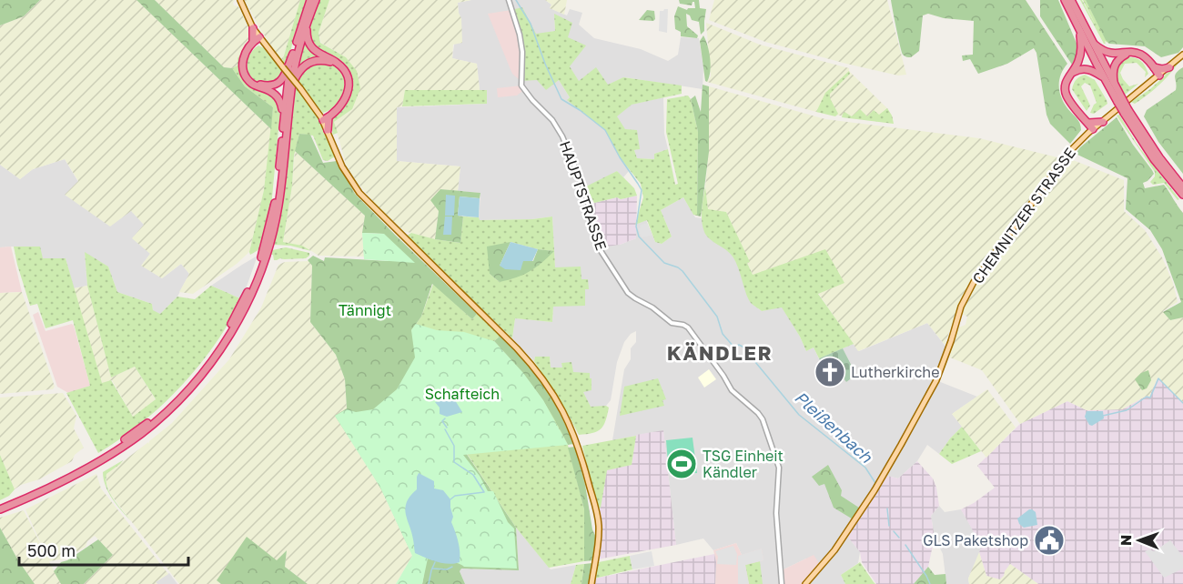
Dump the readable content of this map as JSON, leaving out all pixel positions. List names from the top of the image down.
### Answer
{
  "streets": {
    "main road": ["CHEMNITZER STRASSE"],
    "street": ["HAUPTSTRASSE"]
  },
  "districts": ["KÄNDLER"],
  "water": ["Pleißenbach"],
  "parks": ["Tännigt", "Schafteich"],
  "places": {
    "church": ["Lutherkirche"],
    "sports": ["TSG Einheit Kändler"],
    "public building": ["GLS Paketshop"]
  },
  "scale_bar": "500 m",
  "north": "left"
}
